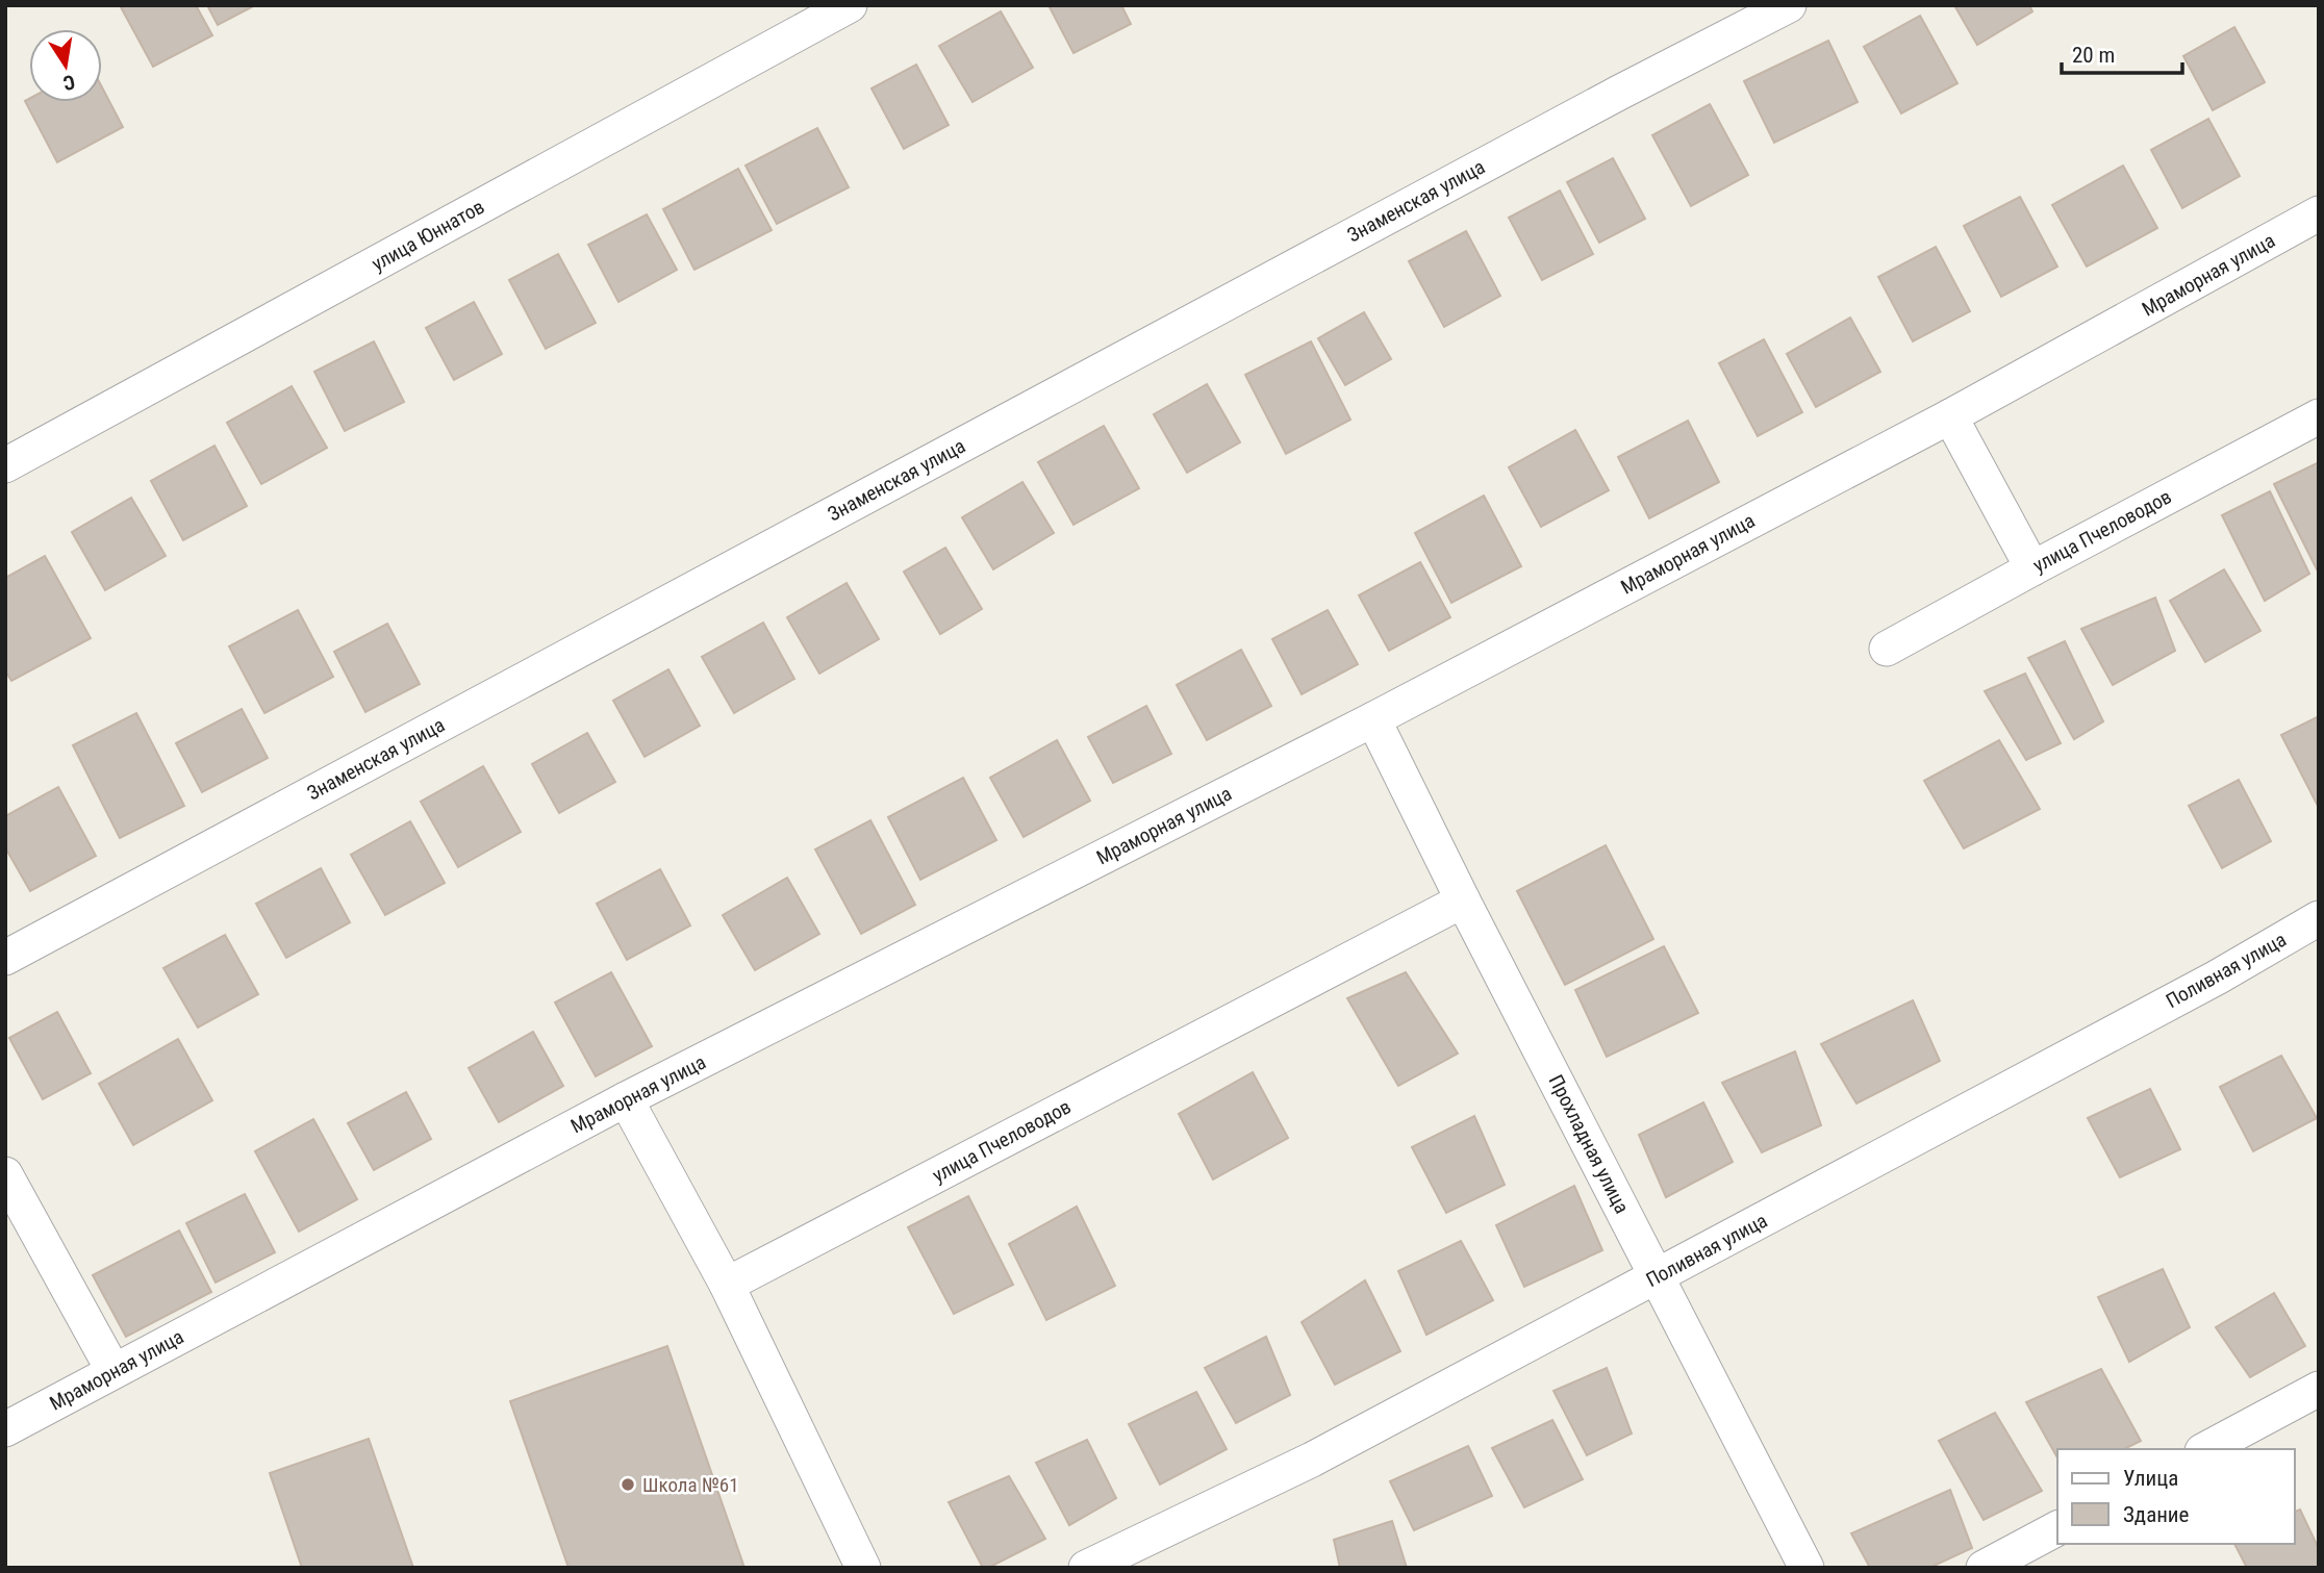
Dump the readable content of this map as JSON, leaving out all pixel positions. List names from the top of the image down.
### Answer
{
  "streets": {
    "street": [
      "Знаменская улица",
      "улица Юннатов",
      "Мраморная улица",
      "улица Пчеловодов",
      "Поливная улица",
      "Прохладная улица"
    ]
  },
  "crossings": [
    ["Мраморная улица", "Прохладная улица"],
    ["улица Пчеловодов", "Прохладная улица"],
    ["Поливная улица", "Прохладная улица"]
  ],
  "places": ["Школа №61"],
  "legend": ["Улица", "Здание"],
  "scale_bar": "20 m",
  "north": "bottom"
}
